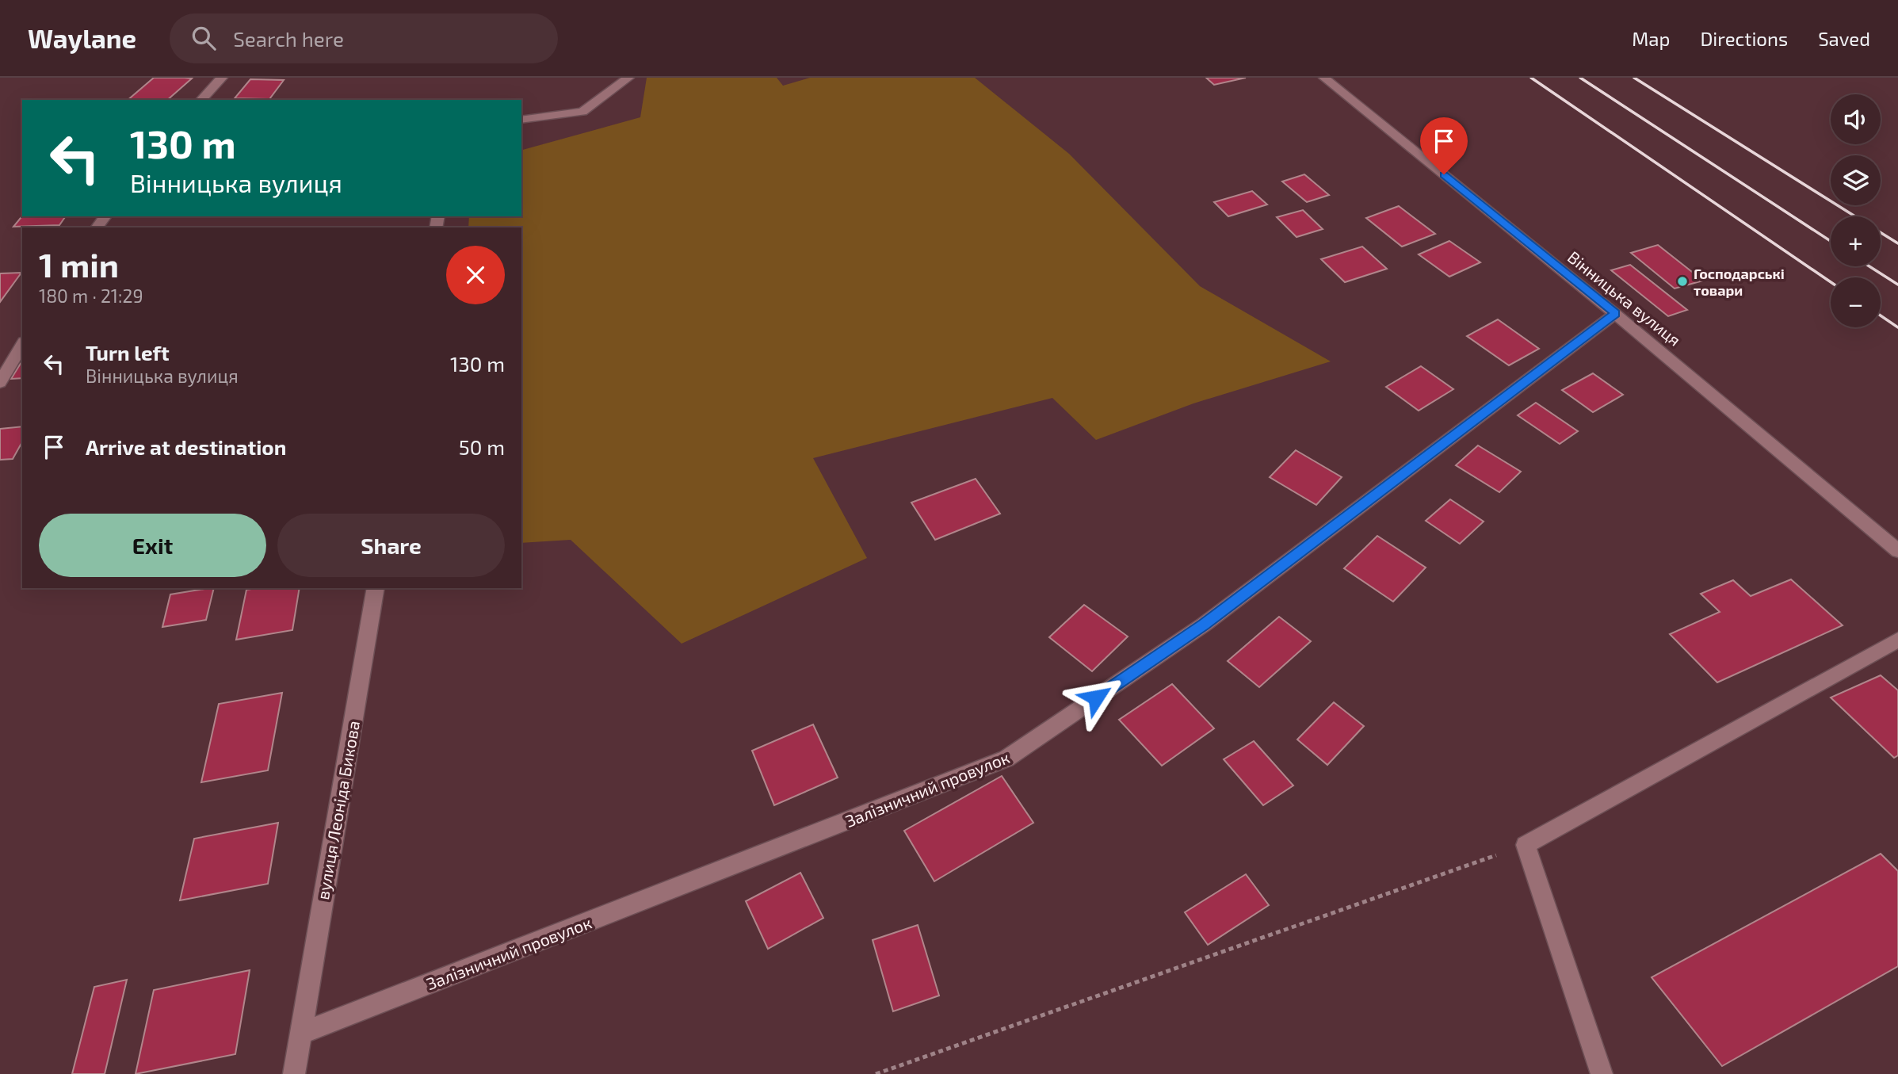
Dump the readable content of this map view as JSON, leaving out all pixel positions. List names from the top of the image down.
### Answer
{
  "streets": {
    "street": ["Вінницька вулиця", "Залізничний провулок", "вулиця Леоніда Бикова"]
  },
  "crossings": [
    ["Вінницька вулиця", "Залізничний провулок"],
    ["Залізничний провулок", "вулиця Леоніда Бикова"]
  ],
  "places": ["Господарські товари"],
  "page": {
    "header": "Waylane",
    "search": "Search here",
    "nav": ["Map", "Directions", "Saved"],
    "map_buttons": ["+", "−"],
    "turn": ["130 m", "Вінницька вулиця"],
    "heading": ["1 min", "180 m · 21:29"],
    "list": [
      {
        "name": "Turn left",
        "note": "Вінницька вулиця",
        "value": "130 m"
      },
      {
        "name": "Arrive at destination",
        "value": "50 m"
      }
    ],
    "buttons": ["Exit", "Share"]
  }
}
